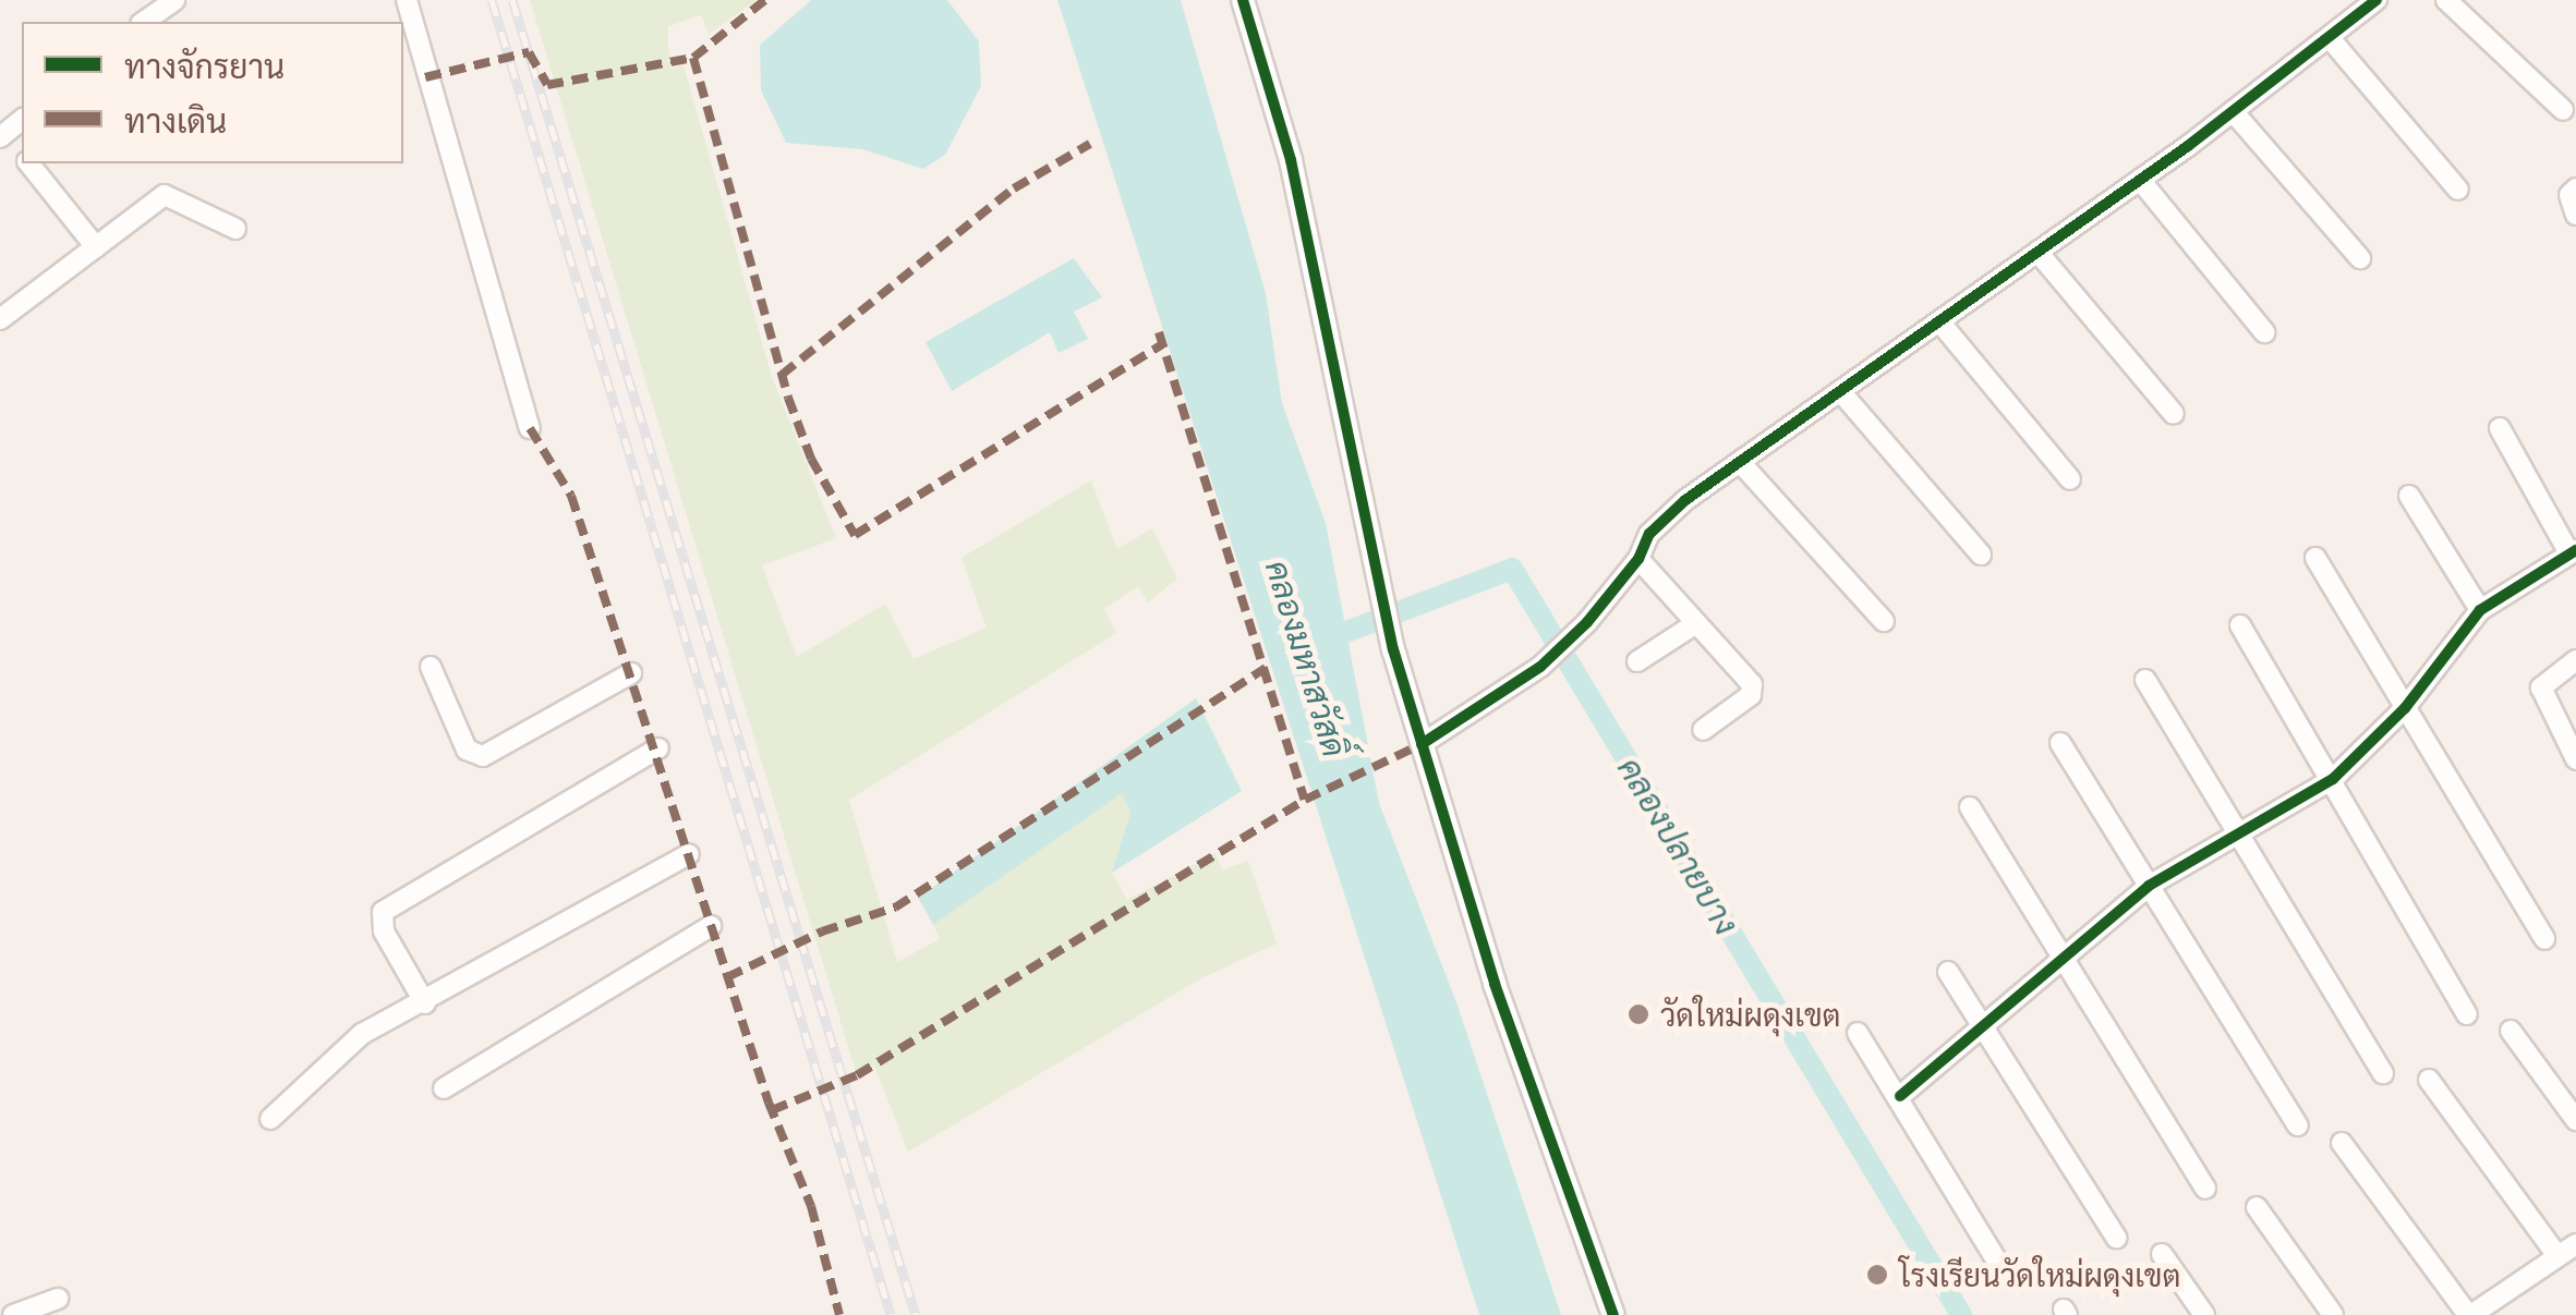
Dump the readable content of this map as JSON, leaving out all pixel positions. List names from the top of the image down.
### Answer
{
  "water": ["คลองมหาสวัสดิ์", "คลองปลายบาง"],
  "places": ["วัดใหม่ผดุงเขต", "โรงเรียนวัดใหม่ผดุงเขต"],
  "legend": ["ทางจักรยาน", "ทางเดิน"]
}
